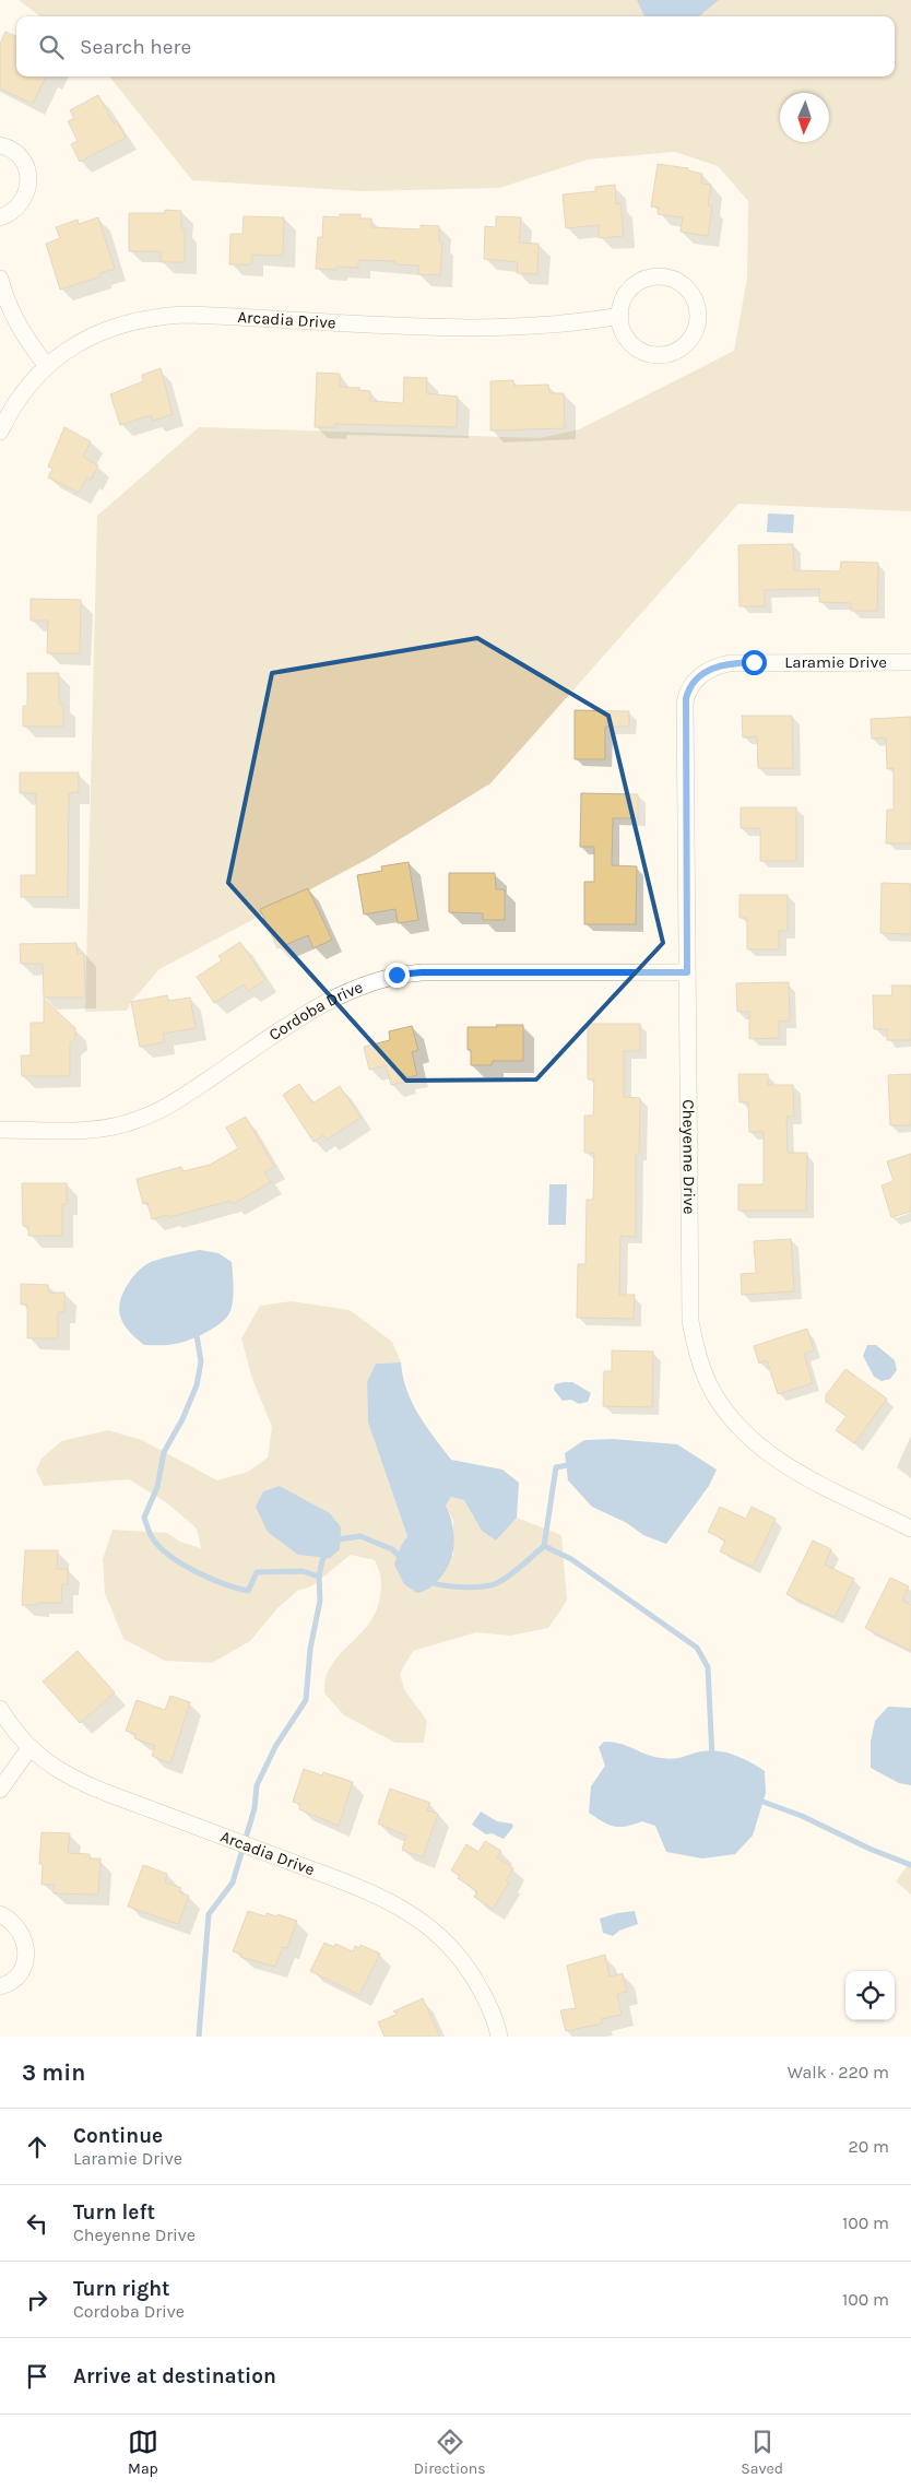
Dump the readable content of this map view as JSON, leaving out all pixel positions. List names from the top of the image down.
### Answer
{
  "streets": {
    "street": [
      "Arcadia Drive",
      "Laramie Drive",
      "Cordoba Drive",
      "Cheyenne Drive"
    ]
  },
  "crossings": [
    ["Laramie Drive", "Cheyenne Drive"],
    ["Cordoba Drive", "Cheyenne Drive"]
  ],
  "north": "bottom",
  "page": {
    "search": "Search here",
    "heading": ["3 min", "Walk · 220 m"],
    "list": [
      ["Continue", "Laramie Drive", "20 m"],
      ["Turn left", "Cheyenne Drive", "100 m"],
      ["Turn right", "Cordoba Drive", "100 m"],
      "Arrive at destination"
    ],
    "nav": ["Map", "Directions", "Saved"]
  }
}
